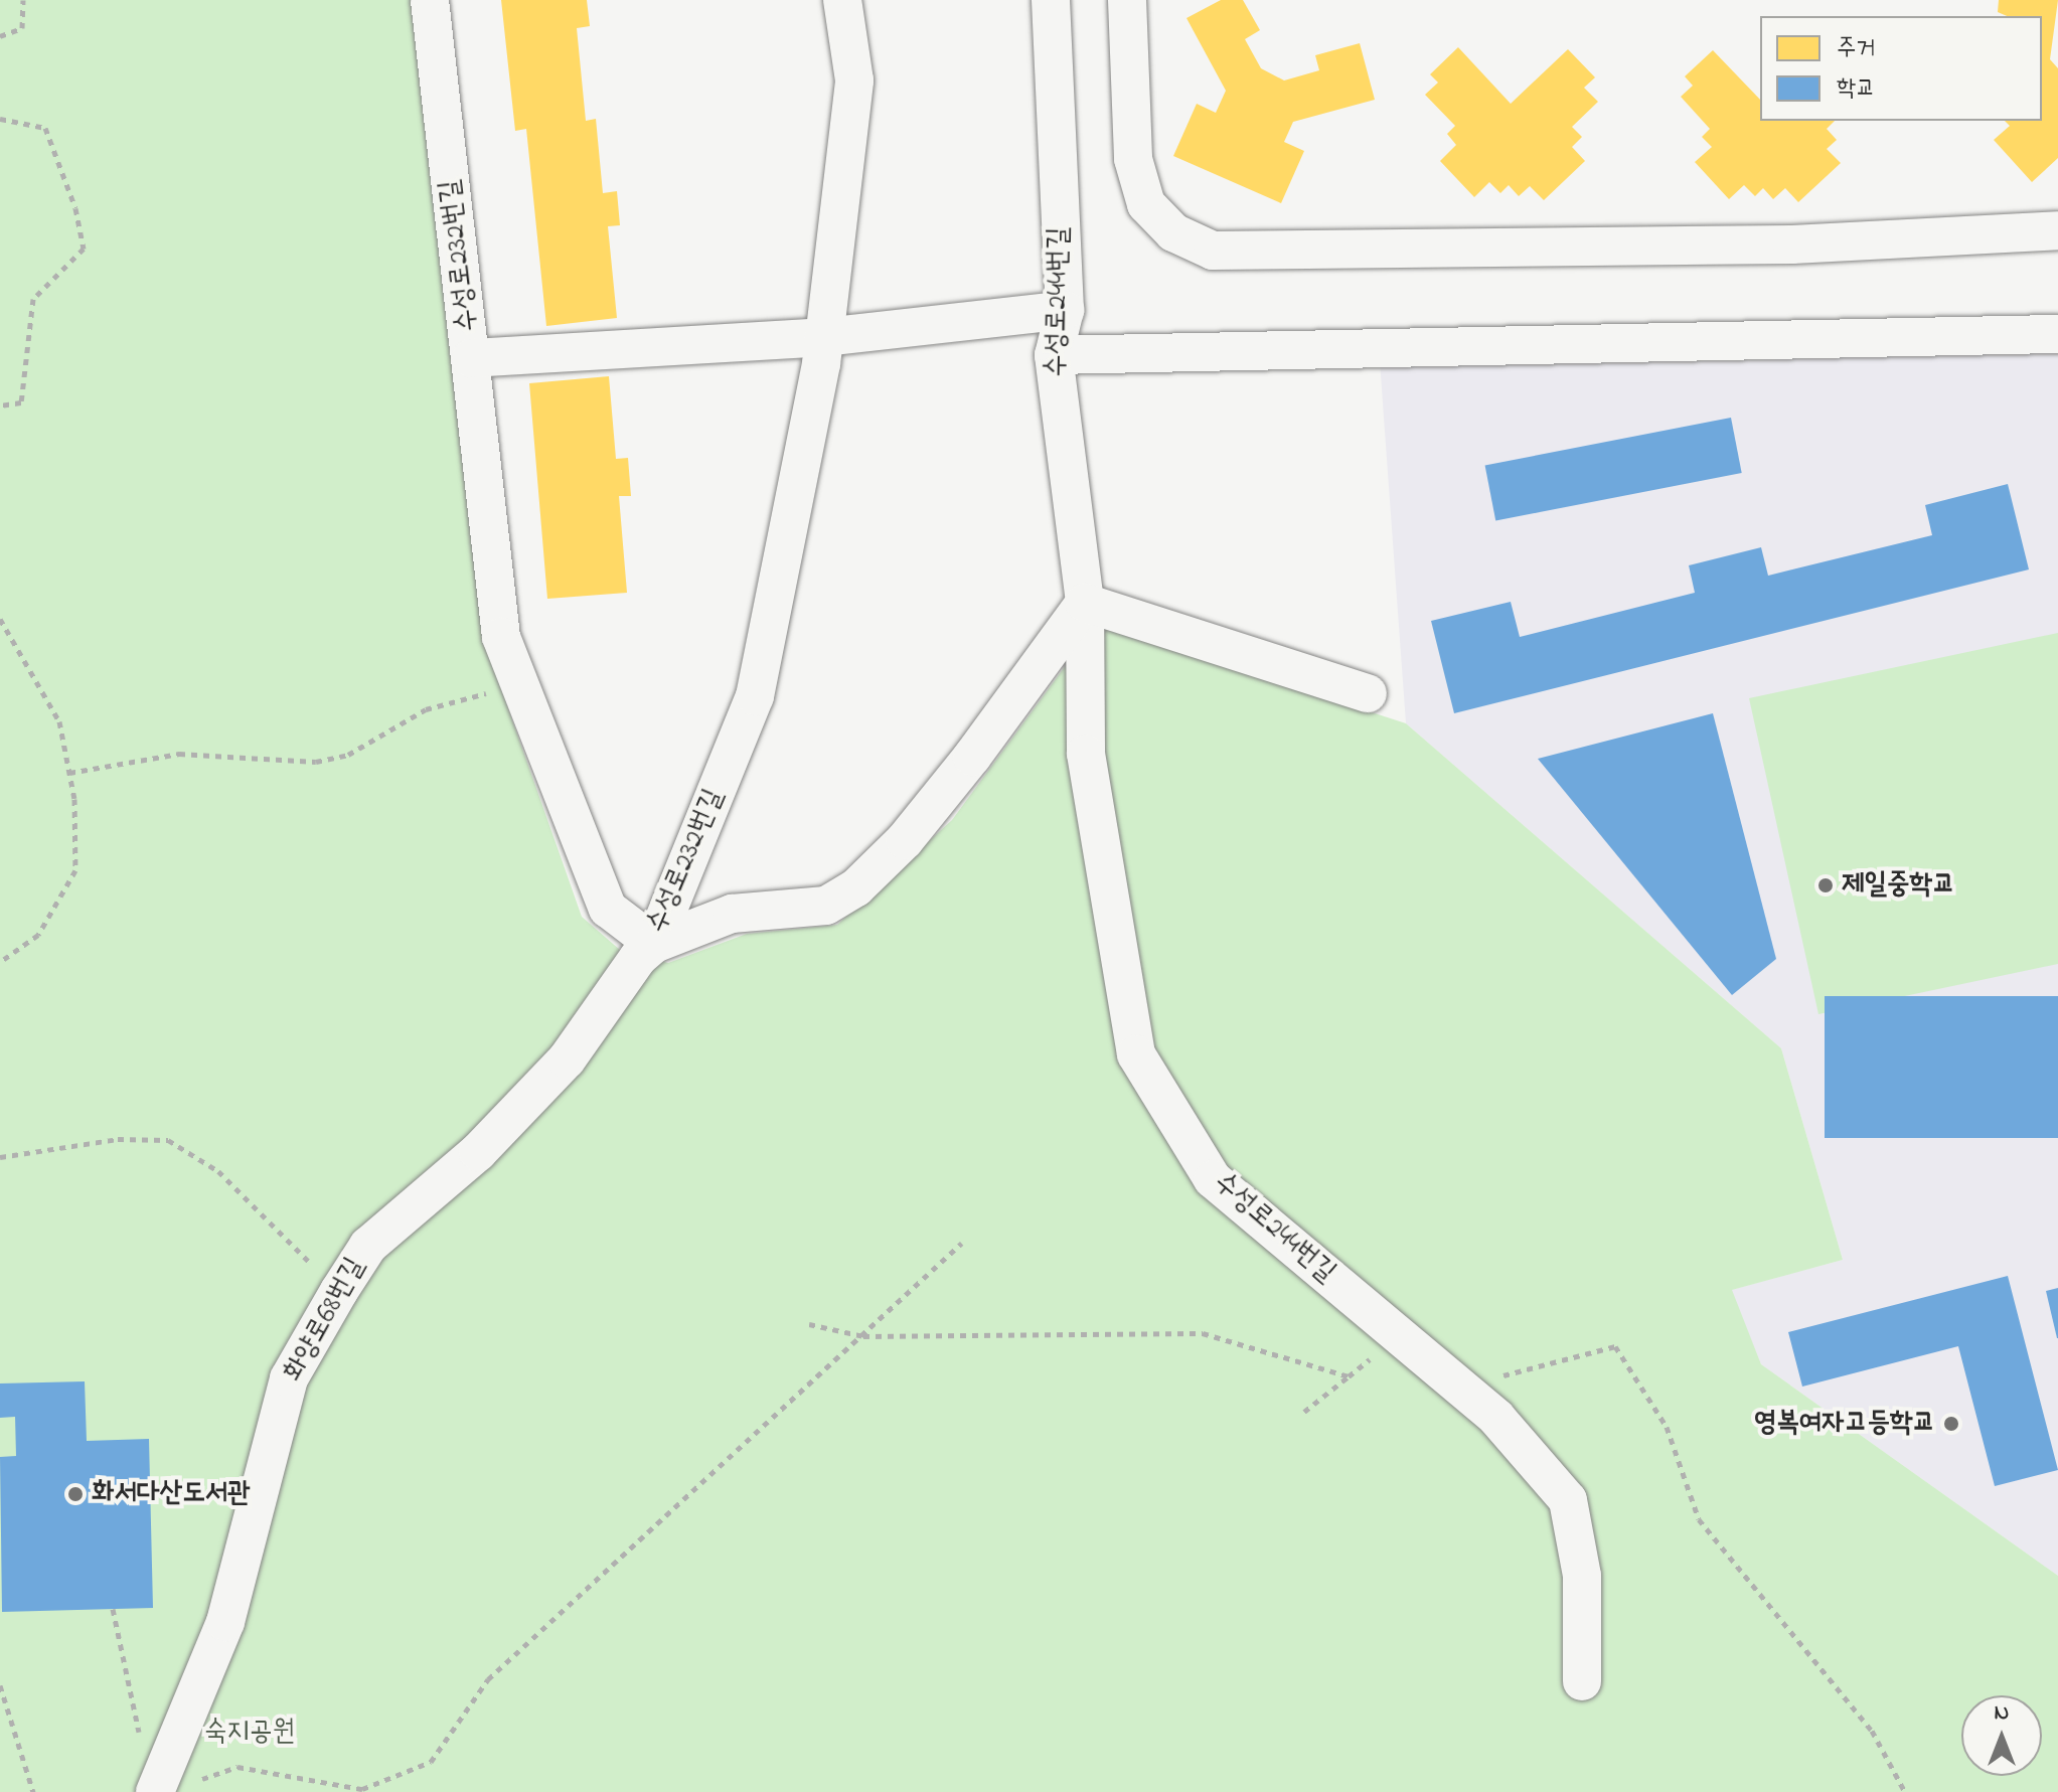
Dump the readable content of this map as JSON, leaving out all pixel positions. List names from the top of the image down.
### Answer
{
  "streets": {
    "street": ["수성로232번길", "수성로244번길", "화양로68번길"]
  },
  "crossings": [
    ["수성로232번길", "화양로68번길"]
  ],
  "parks": ["숙지공원"],
  "places": ["제일중학교", "영복여자고등학교", "화서다산도서관"],
  "legend": ["주거", "학교"],
  "north": "top"
}
